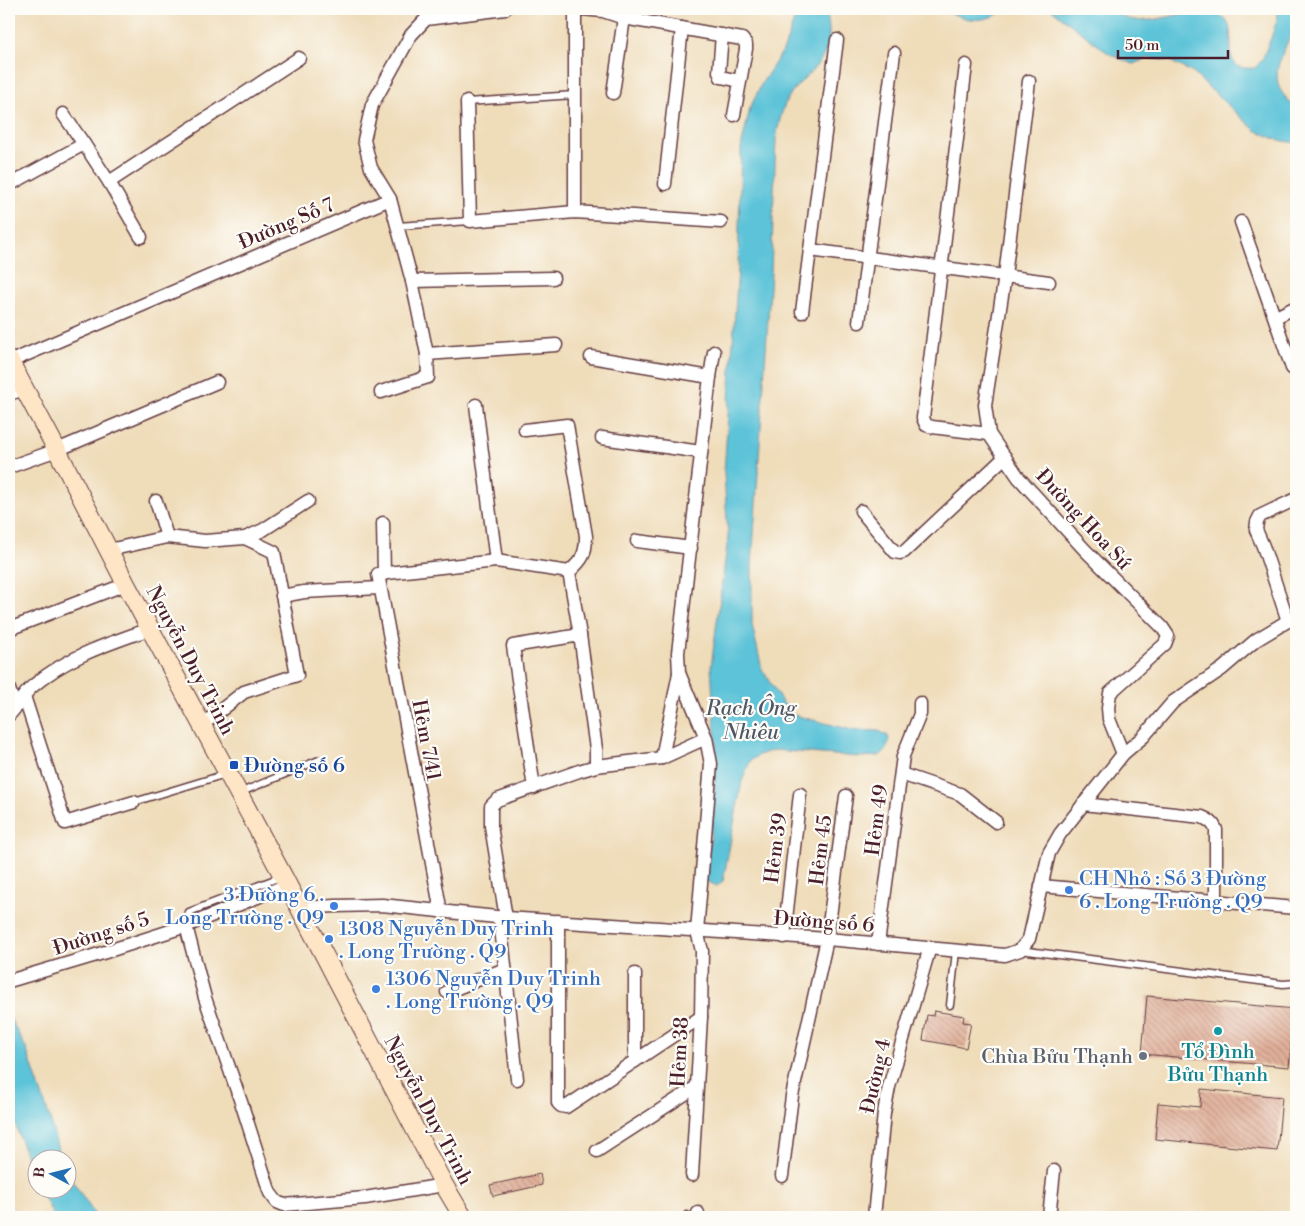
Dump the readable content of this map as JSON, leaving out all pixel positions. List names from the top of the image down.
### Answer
{
  "streets": {
    "main road": ["Nguyễn Duy Trinh"],
    "street": [
      "Đường Số 7",
      "Đường Hoa Sứ",
      "Hẻm 7/41",
      "Hẻm 49",
      "Hẻm 39",
      "Hẻm 45",
      "Đường số 6",
      "Đường số 5",
      "Hẻm 38",
      "Đường 4"
    ]
  },
  "crossings": [
    ["Đường Số 7", "Nguyễn Duy Trinh"],
    ["Nguyễn Duy Trinh", "Đường số 6"],
    ["Nguyễn Duy Trinh", "Đường số 5"],
    ["Hẻm 7/41", "Đường số 6"],
    ["Hẻm 49", "Đường số 6"],
    ["Hẻm 39", "Đường số 6"],
    ["Hẻm 45", "Đường số 6"],
    ["Đường số 6", "Hẻm 38"],
    ["Đường số 6", "Đường 4"]
  ],
  "water": ["Rạch Ông Nhiêu"],
  "places": {
    "transit": ["Đường số 6"],
    "other": [
      "CH Nhỏ : Số 3 Đường 6 . Long Trường . Q9",
      "3 Đường 6 . Long Trường . Q9",
      "1308 Nguyễn Duy Trinh . Long Trường . Q9",
      "1306 Nguyễn Duy Trinh . Long Trường . Q9",
      "Tổ Đình Bửu Thạnh",
      "Chùa Bửu Thạnh"
    ]
  },
  "scale_bar": "50 m",
  "north": "left"
}
